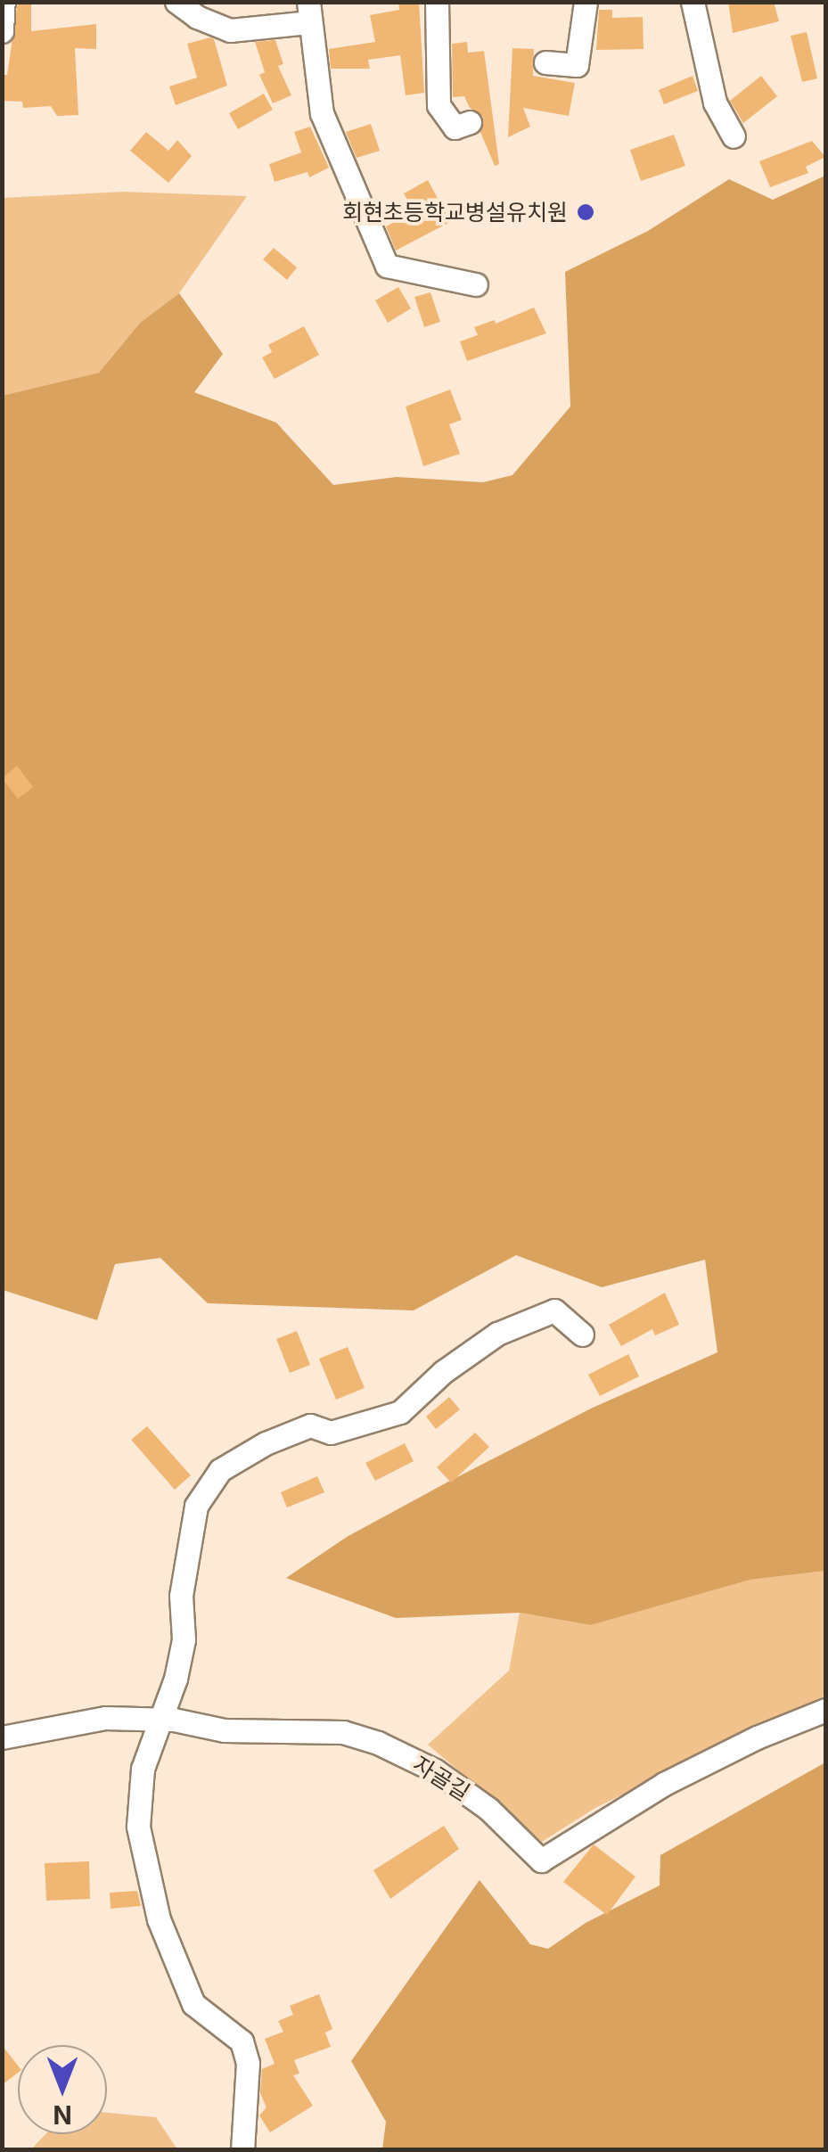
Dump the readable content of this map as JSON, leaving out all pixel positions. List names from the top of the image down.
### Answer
{
  "streets": {
    "street": ["자골길"]
  },
  "places": ["회현초등학교병설유치원"],
  "north": "bottom"
}
